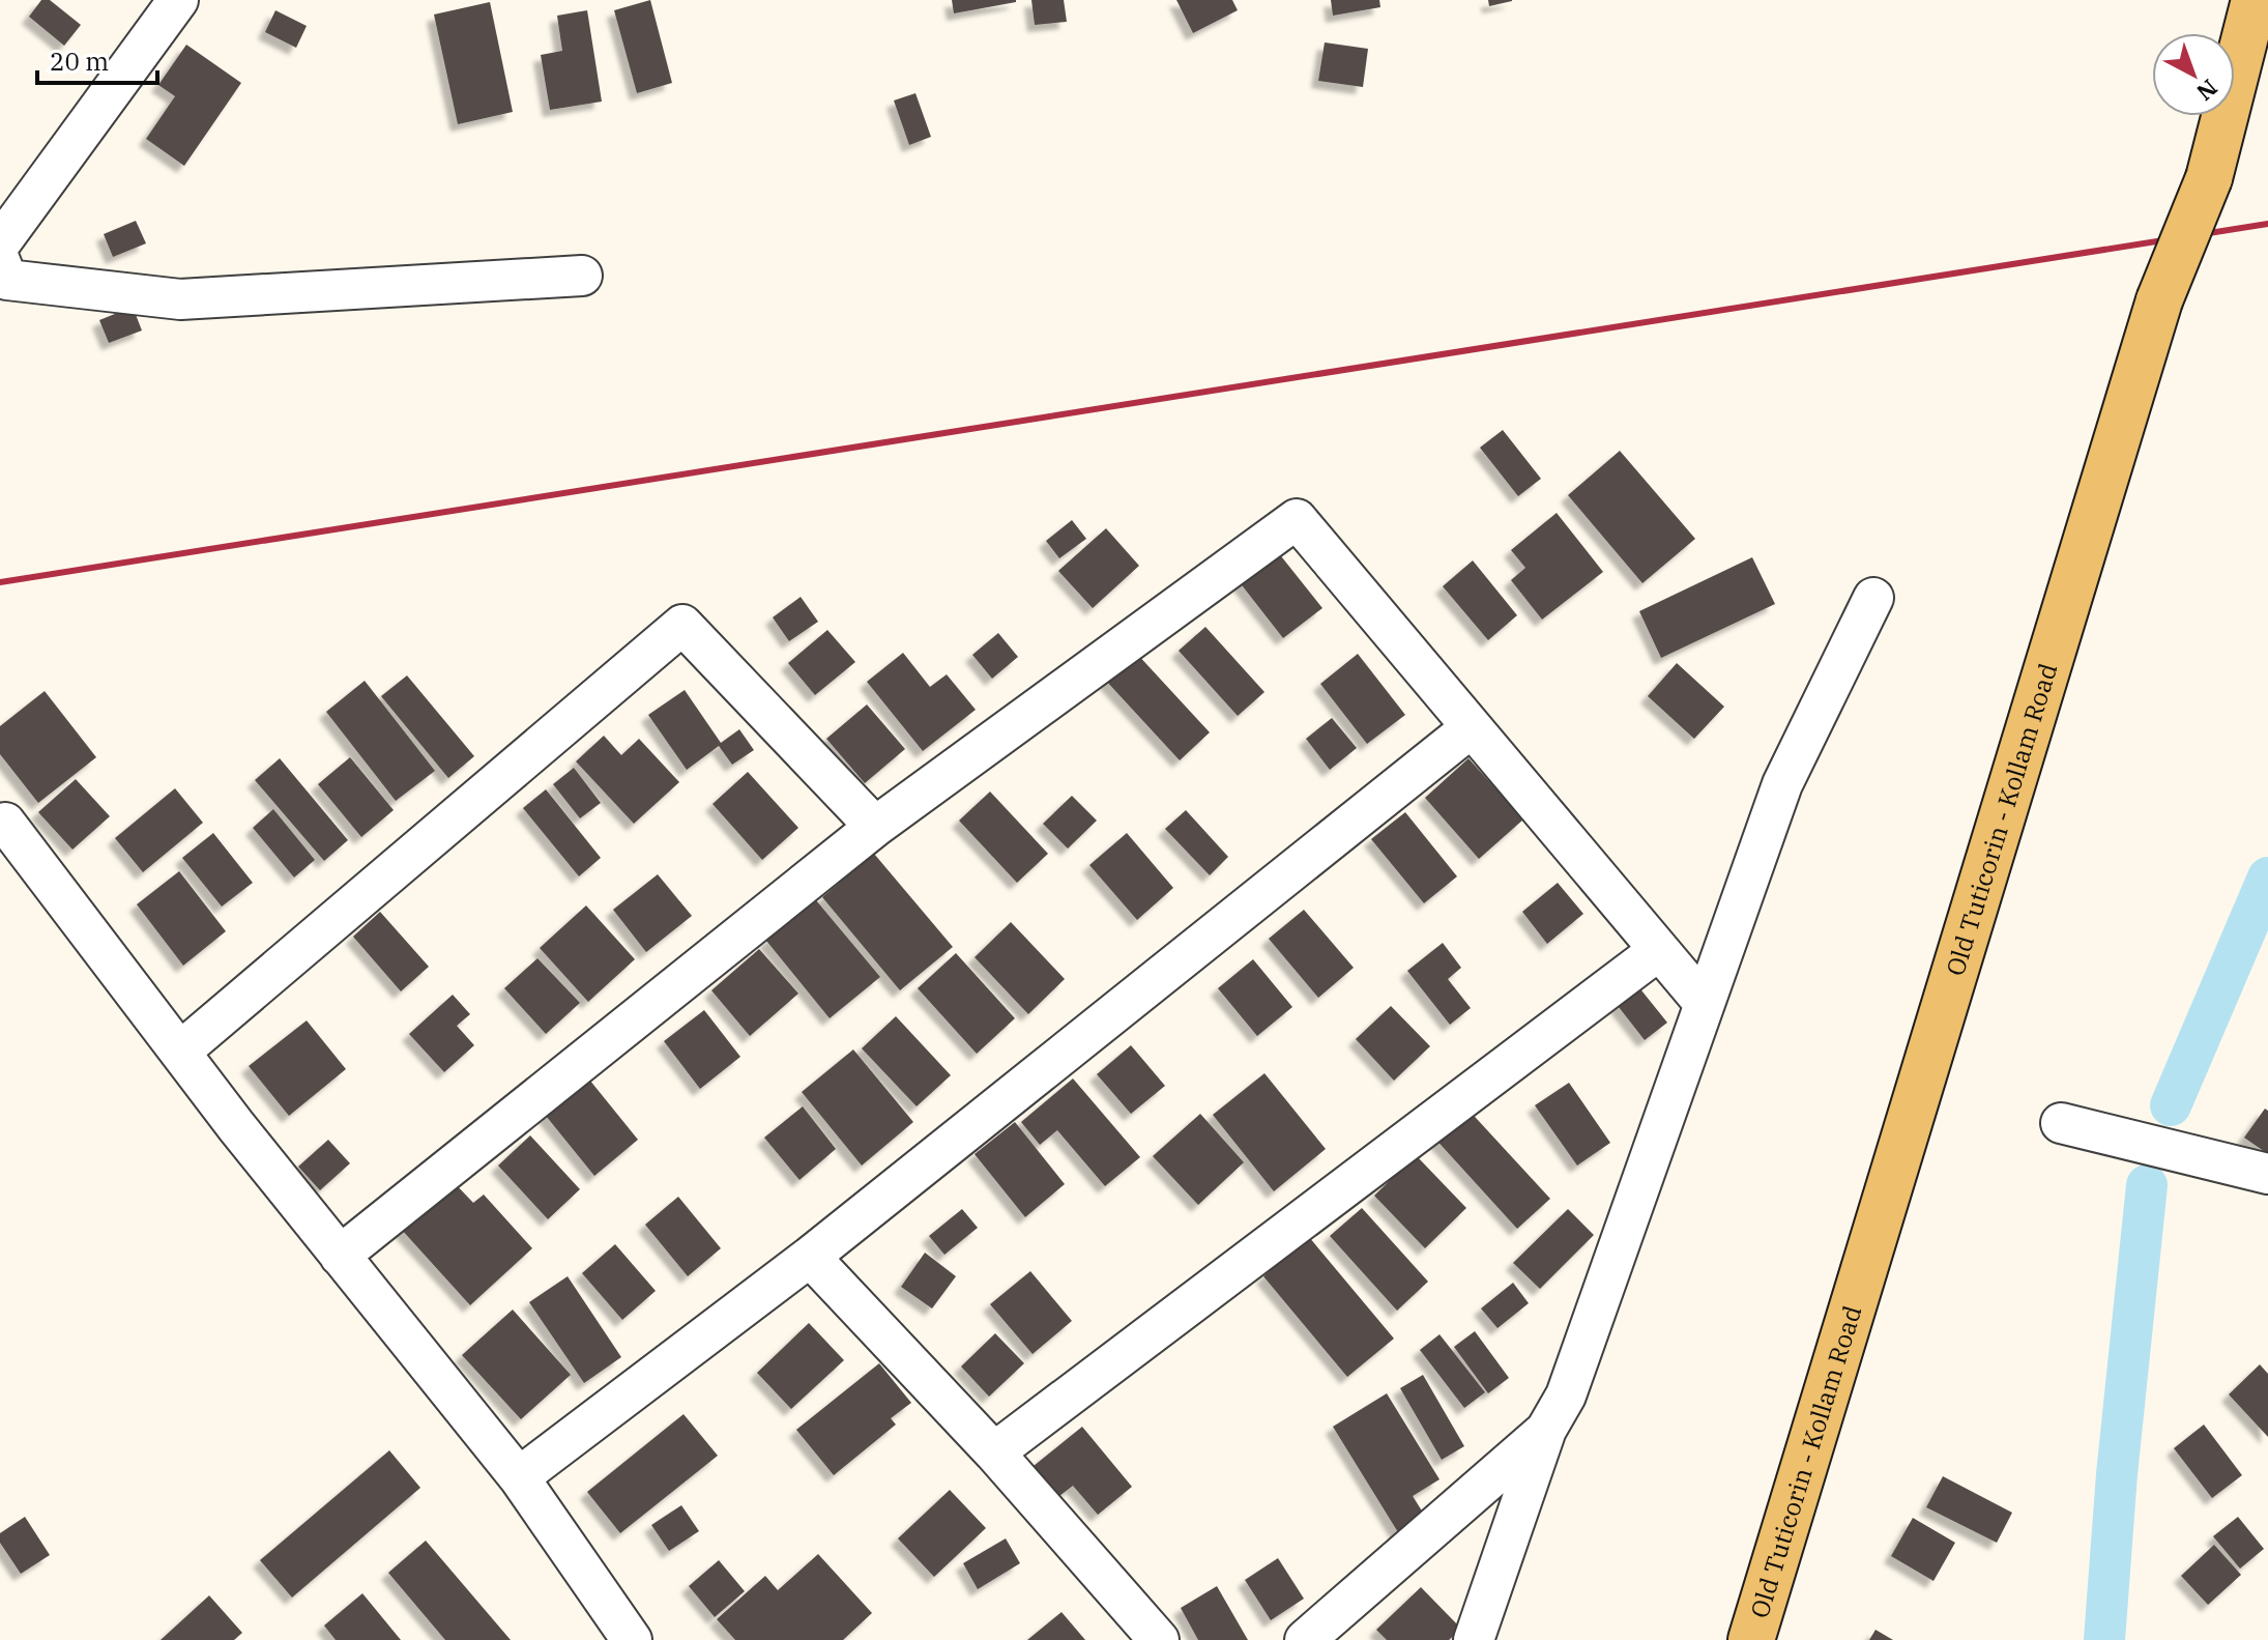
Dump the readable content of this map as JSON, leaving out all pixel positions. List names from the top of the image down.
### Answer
{
  "streets": {
    "main road": ["Old Tuticorin - Kollam Road"]
  },
  "scale_bar": "20 m",
  "north": "bottom right"
}
